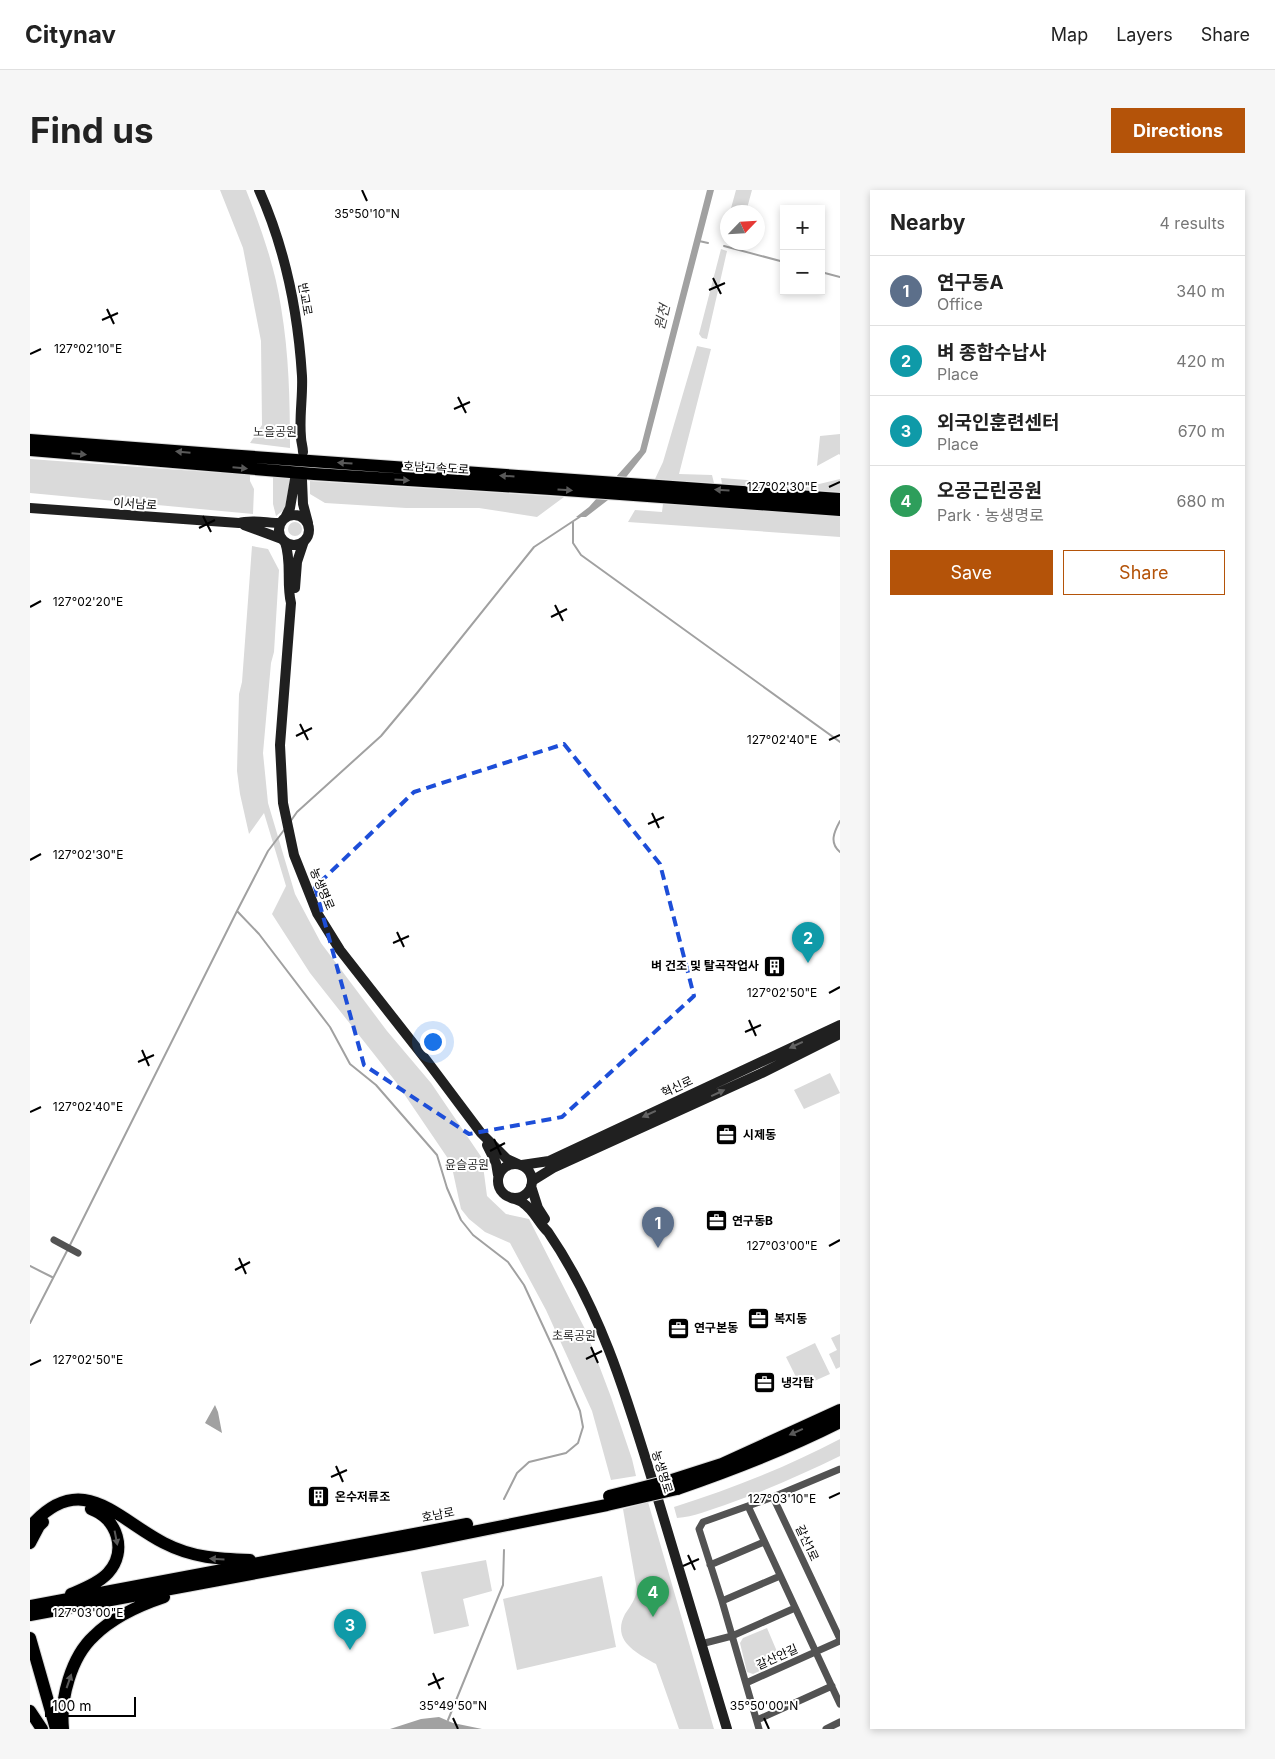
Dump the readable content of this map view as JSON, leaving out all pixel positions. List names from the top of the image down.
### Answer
{
  "streets": {
    "highway": ["호남고속도로", "호남로"],
    "main road": [
      "반교로",
      "이서남로",
      "농생명로",
      "혁신로"
    ],
    "street": ["갈산1로", "갈산안길"]
  },
  "crossings": [
    ["이서남로", "농생명로"],
    ["농생명로", "혁신로"]
  ],
  "water": ["원천"],
  "parks": ["노을공원", "윤슬공원", "초록공원"],
  "places": {
    "building": ["벼 건조 및 탈곡작업사", "온수저류조"],
    "office": [
      "시제동",
      "연구동B",
      "복지동",
      "연구본동",
      "냉각탑"
    ]
  },
  "scale_bar": "100 m",
  "north": "top right",
  "page": {
    "header": "Citynav",
    "nav": ["Map", "Layers", "Share"],
    "buttons": [
      "Directions",
      ["Save", "Share"]
    ],
    "title": "Find us",
    "heading": ["Nearby", "4 results"],
    "map_buttons": ["+", "−"],
    "list": [
      {
        "mark": "1",
        "name": "연구동A",
        "note": "Office",
        "value": "340 m"
      },
      {
        "mark": "2",
        "name": "벼 종합수납사",
        "note": "Place",
        "value": "420 m"
      },
      {
        "mark": "3",
        "name": "외국인훈련센터",
        "note": "Place",
        "value": "670 m"
      },
      {
        "mark": "4",
        "name": "오공근린공원",
        "note": "Park · 농생명로",
        "value": "680 m"
      }
    ],
    "pins": [
      "2",
      "1",
      "4",
      "3"
    ],
    "scale": "100 m"
  },
  "coordinates": [
    "35°50'10\"N",
    "127°02'10\"E",
    "127°02'30\"E",
    "127°02'20\"E",
    "127°02'40\"E",
    "127°02'50\"E",
    "127°03'00\"E",
    "127°03'10\"E",
    "35°49'50\"N",
    "35°50'00\"N"
  ]
}
